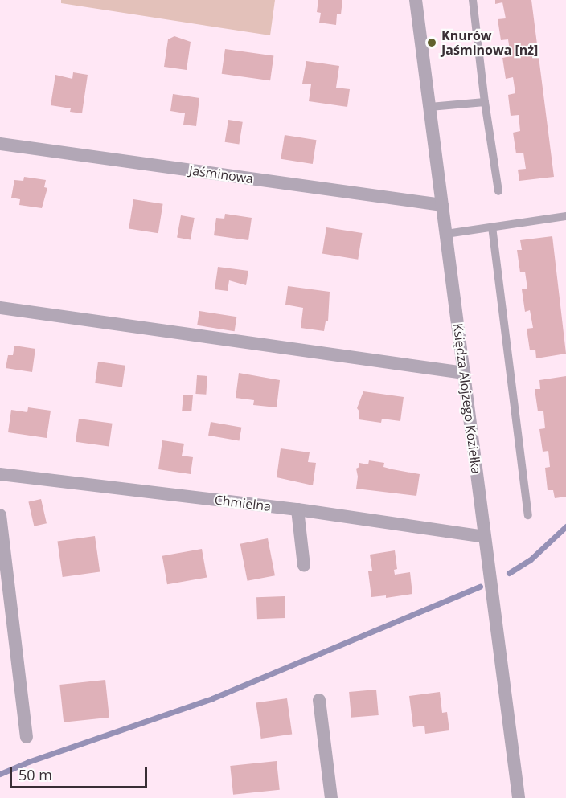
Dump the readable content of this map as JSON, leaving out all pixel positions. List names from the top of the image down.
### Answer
{
  "streets": {
    "street": ["Jaśminowa", "Księdza Alojzego Koziełka", "Chmielna"]
  },
  "crossings": [
    ["Jaśminowa", "Księdza Alojzego Koziełka"],
    ["Księdza Alojzego Koziełka", "Chmielna"]
  ],
  "places": ["Knurów Jaśminowa [nż]"],
  "scale_bar": "50 m"
}
